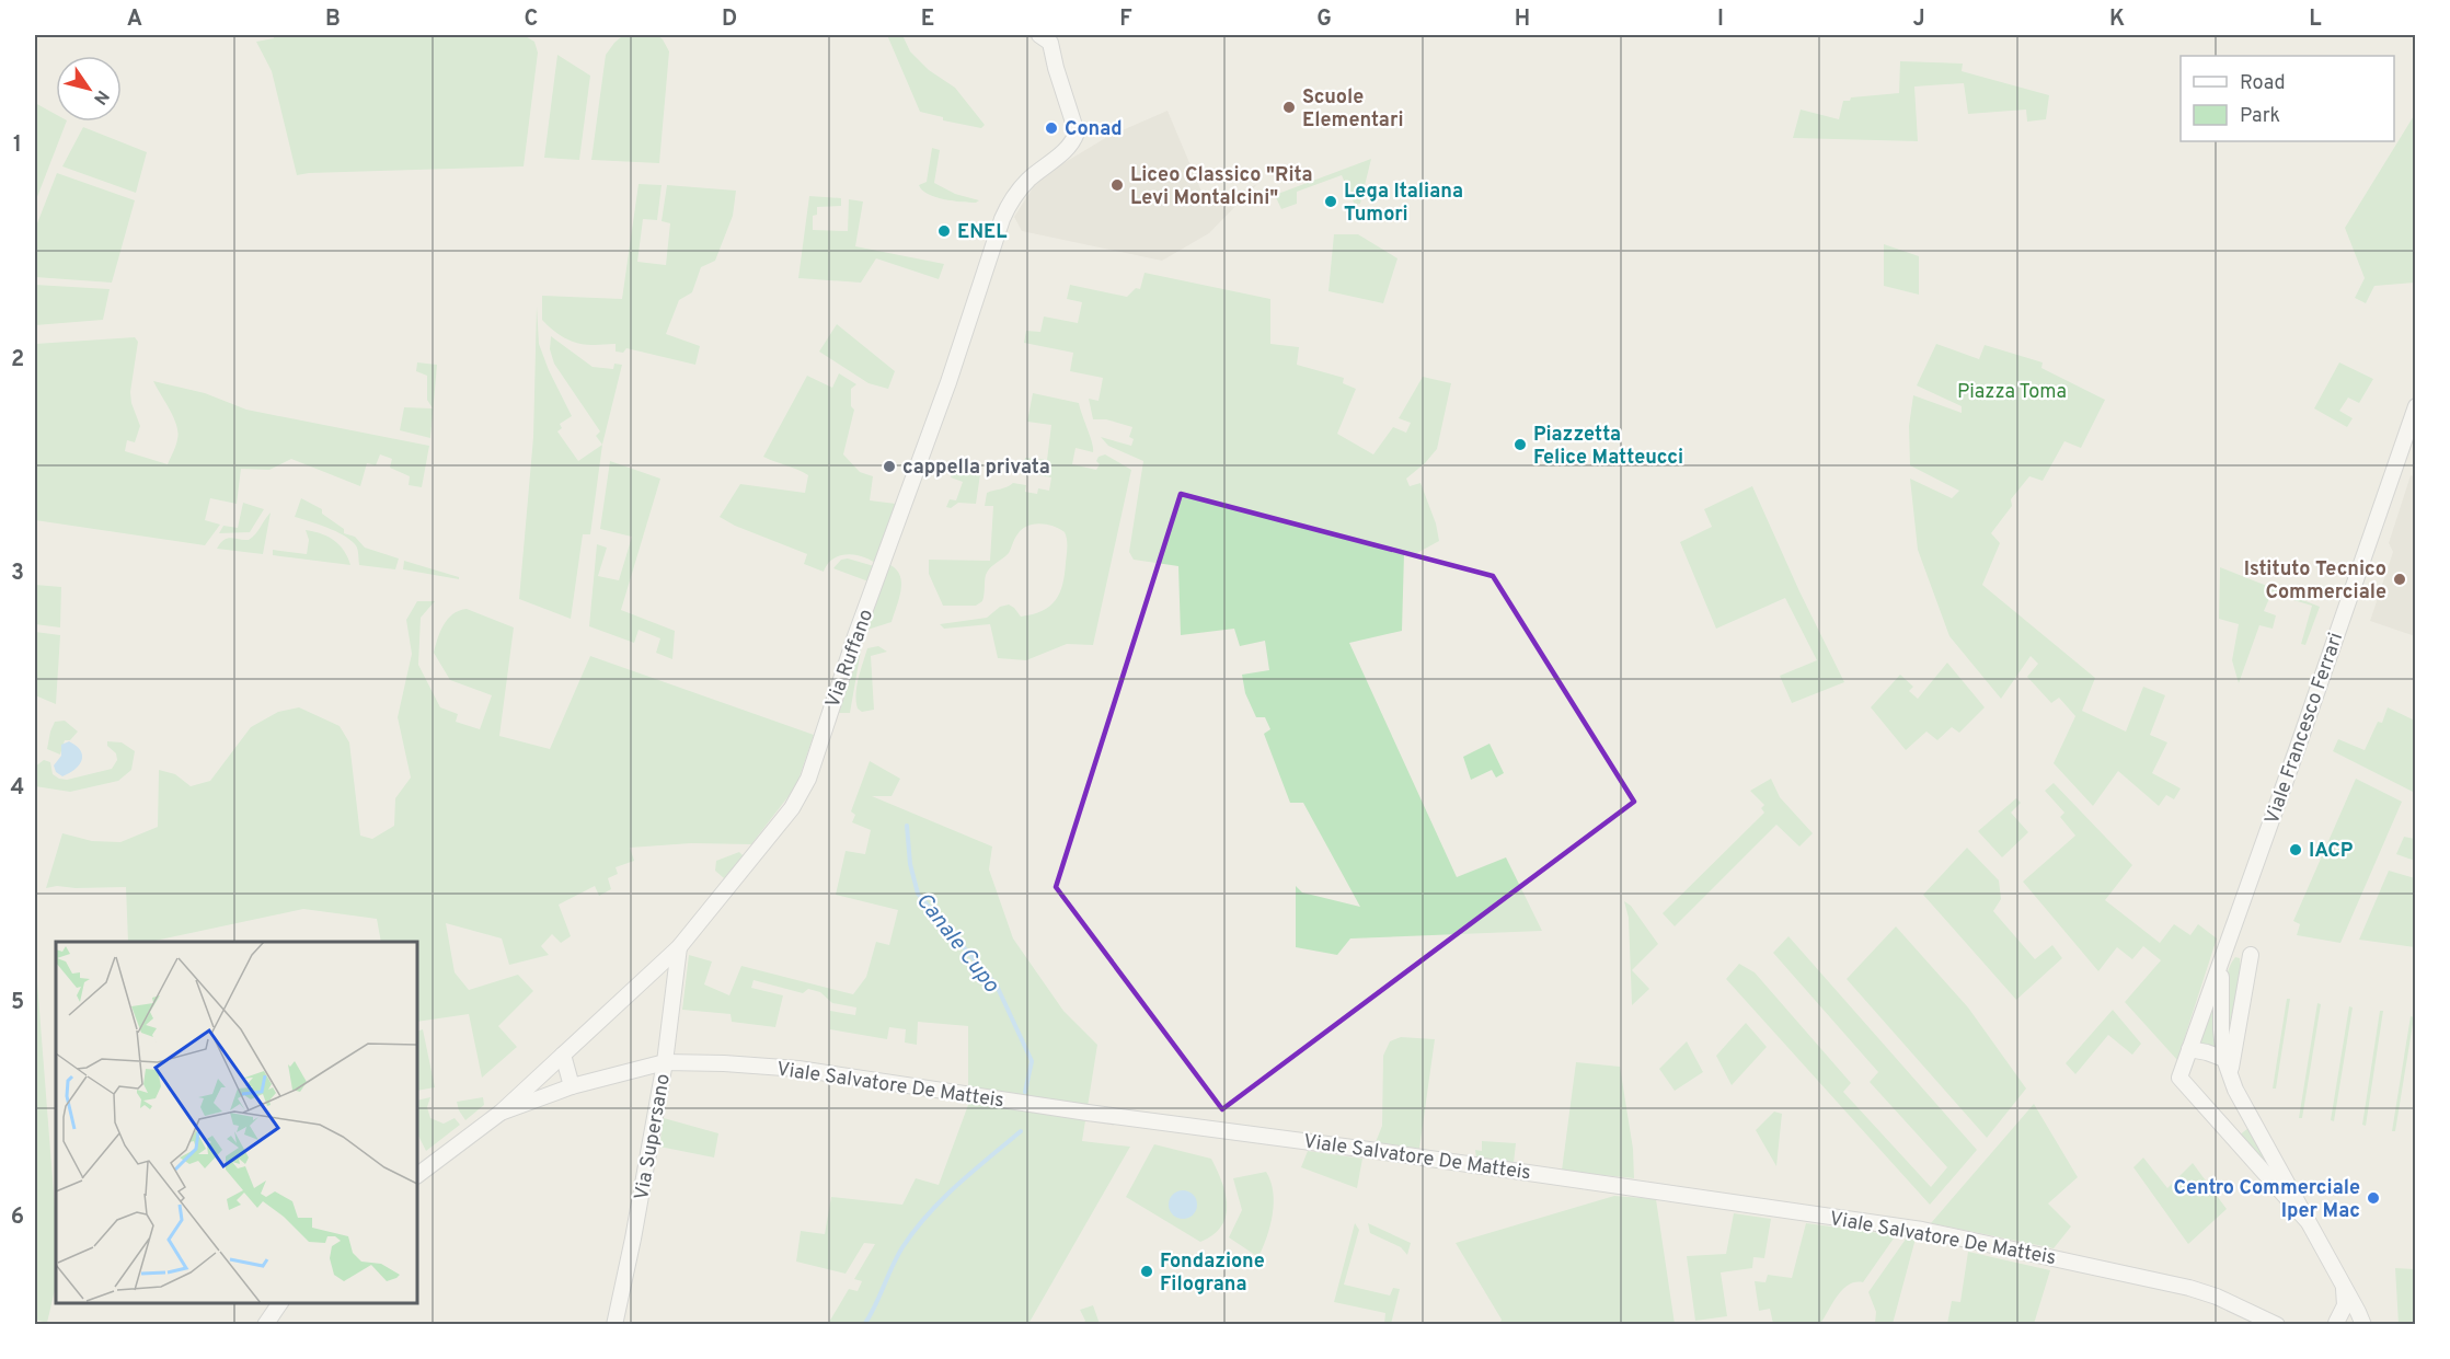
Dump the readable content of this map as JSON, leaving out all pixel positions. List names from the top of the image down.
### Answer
{
  "streets": {
    "street": [
      "Via Ruffano",
      "Viale Francesco Ferrari",
      "Viale Salvatore De Matteis",
      "Via Supersano"
    ]
  },
  "crossings": [
    ["Via Ruffano", "Viale Salvatore De Matteis"],
    ["Via Ruffano", "Via Supersano"],
    ["Viale Salvatore De Matteis", "Via Supersano"]
  ],
  "water": ["Canale Cupo"],
  "parks": ["Piazza Toma"],
  "places": [
    "Scuole Elementari",
    "Conad",
    "Liceo Classico \"Rita Levi Montalcini\"",
    "Lega Italiana Tumori",
    "ENEL",
    "Piazzetta Felice Matteucci",
    "cappella privata",
    "Istituto Tecnico Commerciale",
    "IACP",
    "Centro Commerciale Iper Mac",
    "Fondazione Filograna"
  ],
  "legend": ["Road", "Park"],
  "north": "bottom right",
  "grid": {
    "columns": [
      "A",
      "B",
      "C",
      "D",
      "E",
      "F",
      "G",
      "H",
      "I",
      "J",
      "K",
      "L"
    ],
    "rows": [
      "1",
      "2",
      "3",
      "4",
      "5",
      "6"
    ]
  }
}
